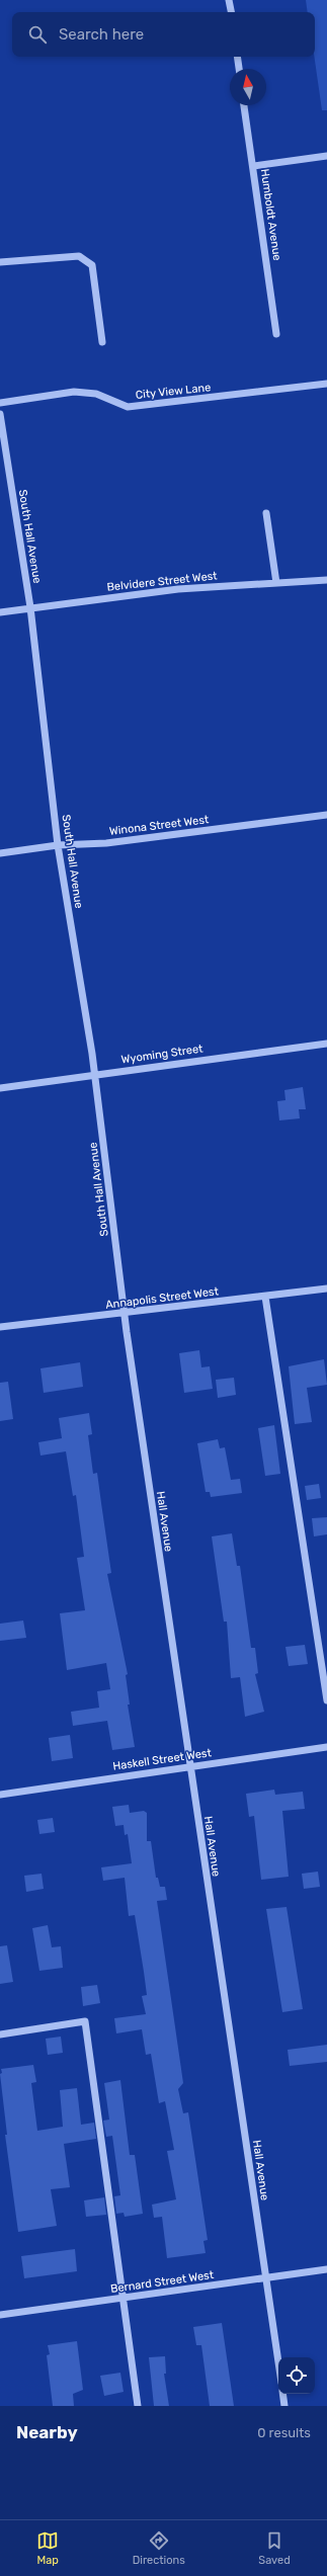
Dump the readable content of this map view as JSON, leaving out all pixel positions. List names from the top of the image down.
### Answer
{
  "streets": {
    "street": [
      "Humboldt Avenue",
      "City View Lane",
      "South Hall Avenue",
      "Belvidere Street West",
      "Winona Street West",
      "Wyoming Street",
      "Annapolis Street West",
      "Hall Avenue",
      "Haskell Street West",
      "Bernard Street West"
    ]
  },
  "crossings": [
    ["South Hall Avenue", "Belvidere Street West"],
    ["South Hall Avenue", "Winona Street West"],
    ["South Hall Avenue", "Wyoming Street"],
    ["South Hall Avenue", "Annapolis Street West"],
    ["South Hall Avenue", "Hall Avenue"],
    ["Annapolis Street West", "Hall Avenue"],
    ["Hall Avenue", "Haskell Street West"],
    ["Hall Avenue", "Bernard Street West"]
  ],
  "north": "top",
  "page": {
    "search": "Search here",
    "heading": ["Nearby", "0 results"],
    "nav": ["Map", "Directions", "Saved"]
  }
}
